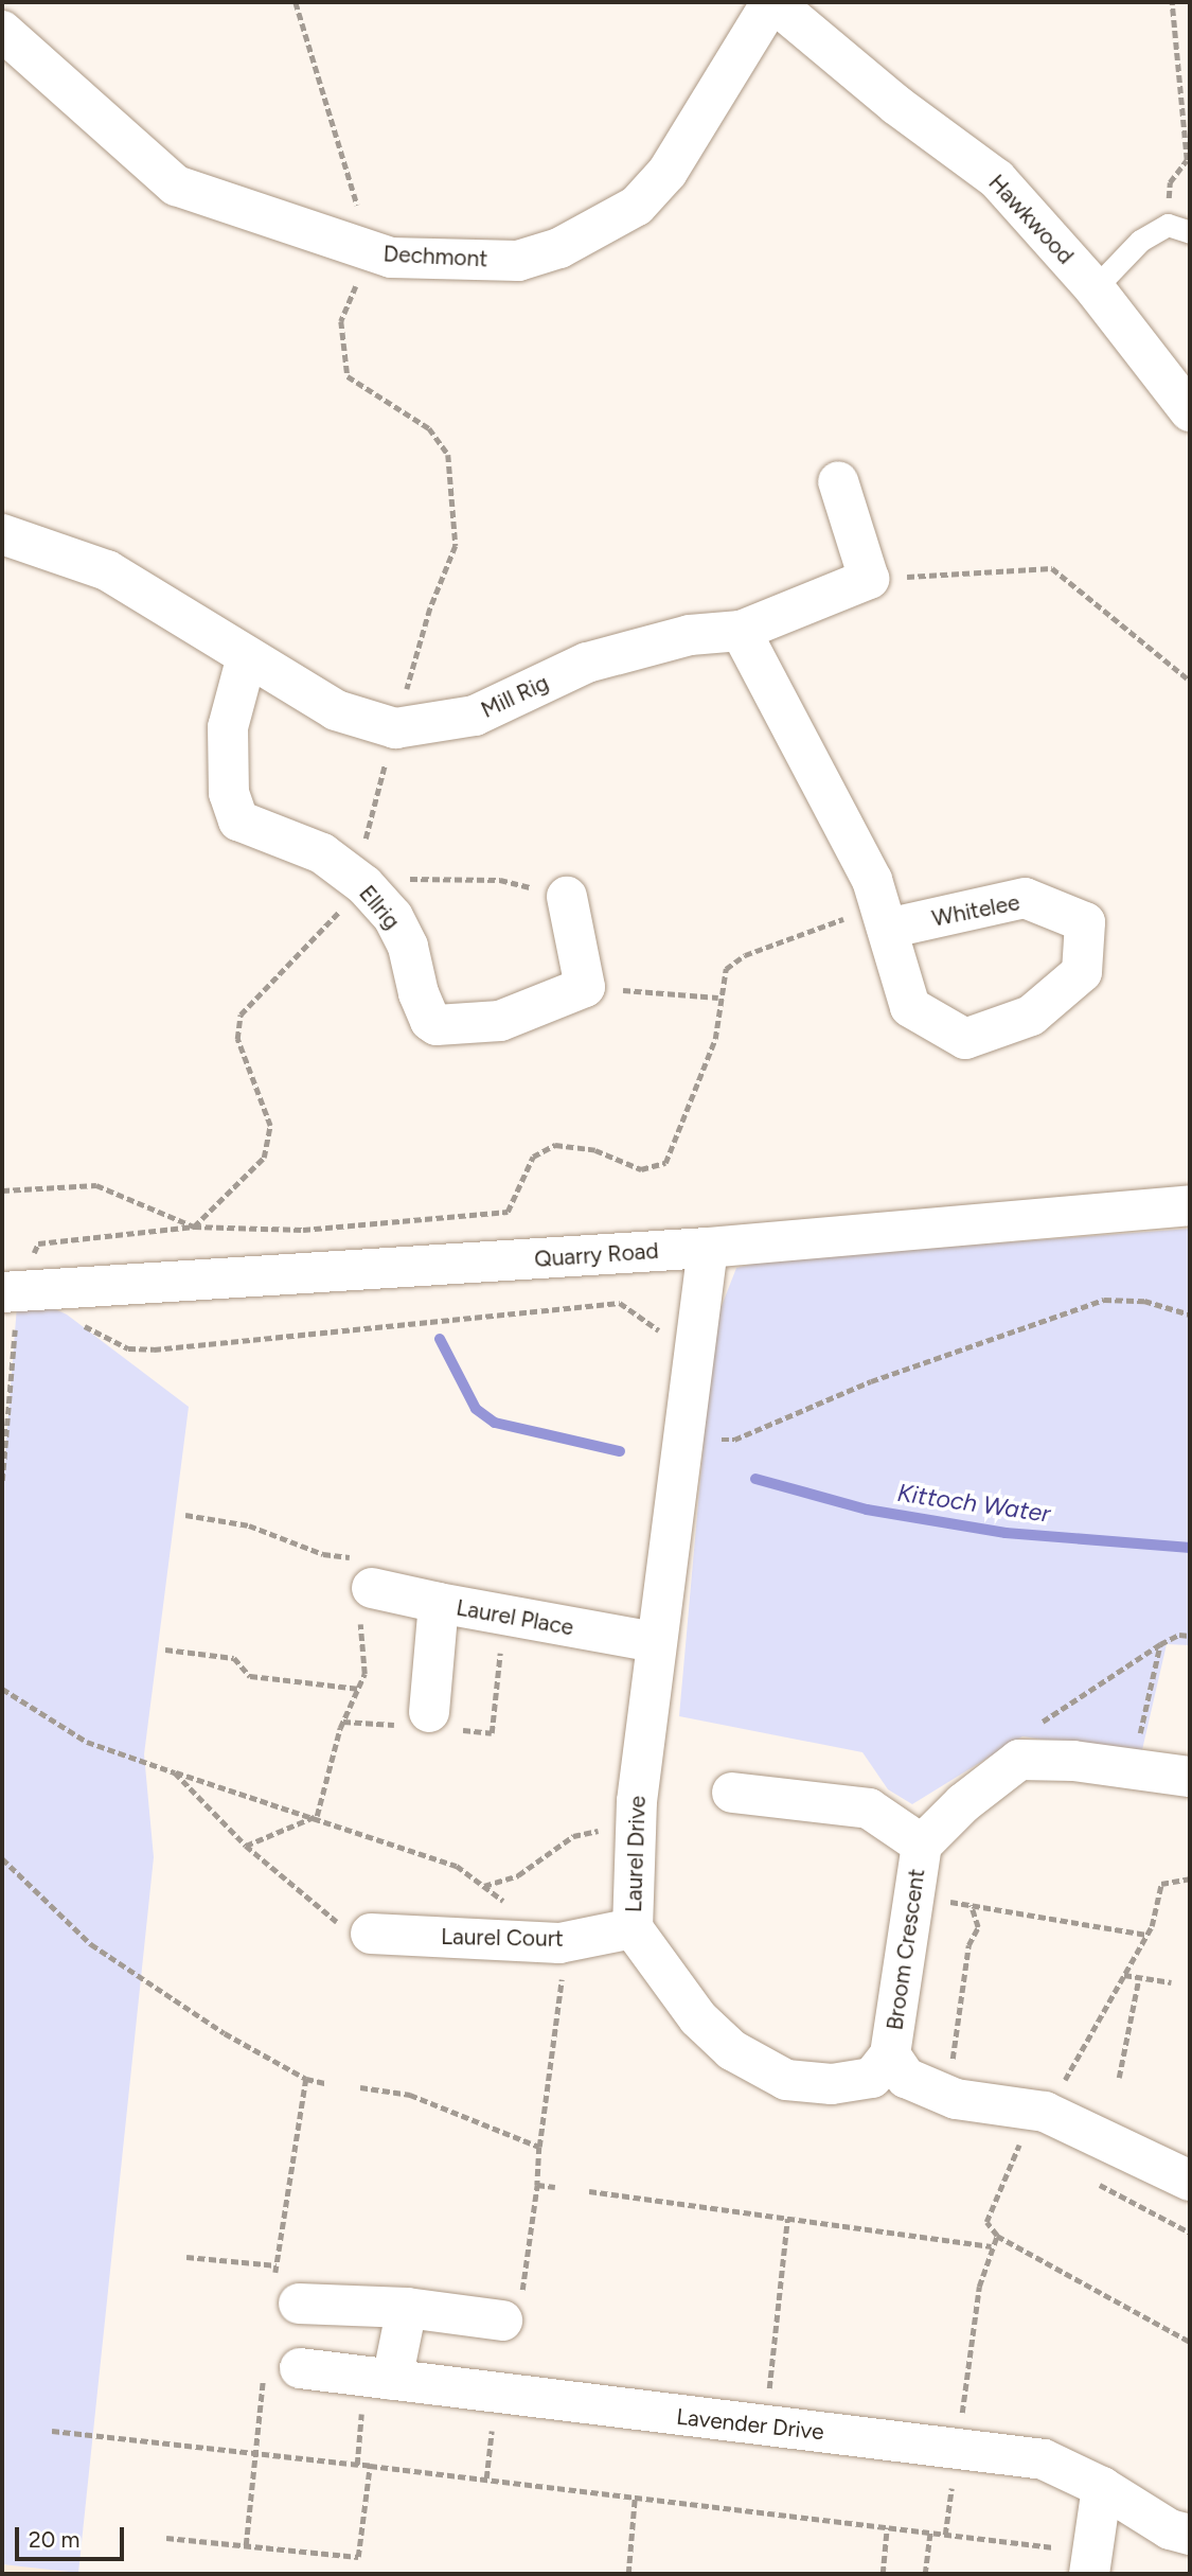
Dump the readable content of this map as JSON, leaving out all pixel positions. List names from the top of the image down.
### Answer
{
  "streets": {
    "street": [
      "Hawkwood",
      "Dechmont",
      "Mill Rig",
      "Ellrig",
      "Whitelee",
      "Quarry Road",
      "Laurel Place",
      "Laurel Drive",
      "Laurel Court",
      "Broom Crescent",
      "Lavender Drive"
    ]
  },
  "crossings": [
    ["Hawkwood", "Dechmont"],
    ["Mill Rig", "Ellrig"],
    ["Mill Rig", "Whitelee"],
    ["Quarry Road", "Laurel Drive"],
    ["Laurel Place", "Laurel Drive"],
    ["Laurel Drive", "Laurel Court"],
    ["Laurel Drive", "Broom Crescent"]
  ],
  "water": ["Kittoch Water"],
  "scale_bar": "20 m"
}
